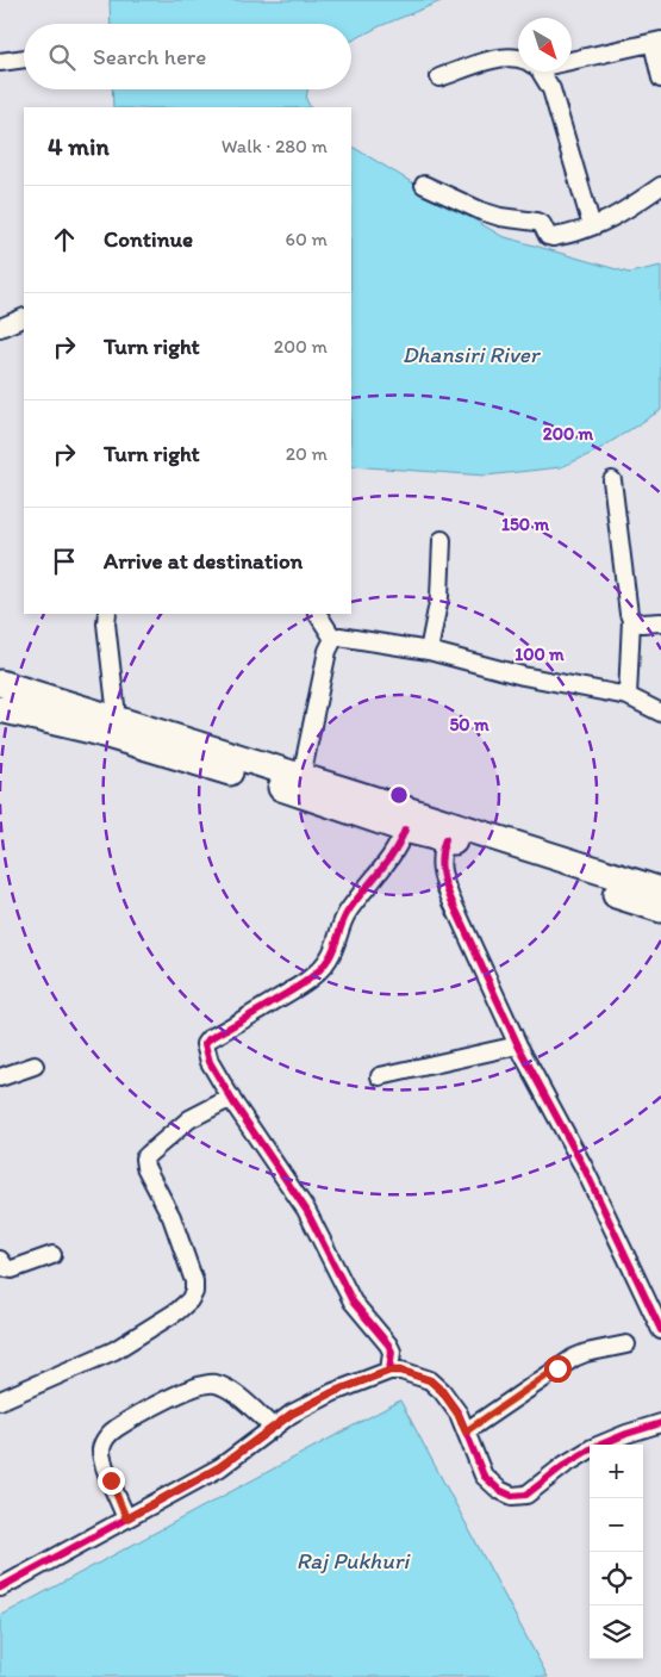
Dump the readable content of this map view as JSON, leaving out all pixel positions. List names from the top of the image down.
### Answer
{
  "water": ["Dhansiri River", "Raj Pukhuri"],
  "north": "bottom right",
  "page": {
    "search": "Search here",
    "heading": ["4 min", "Walk · 280 m"],
    "list": [
      ["Continue", "60 m"],
      ["Turn right", "200 m"],
      ["Turn right", "20 m"],
      "Arrive at destination"
    ],
    "map_buttons": ["+", "−"]
  },
  "rings": [
    "200 m",
    "150 m",
    "100 m",
    "50 m"
  ]
}
